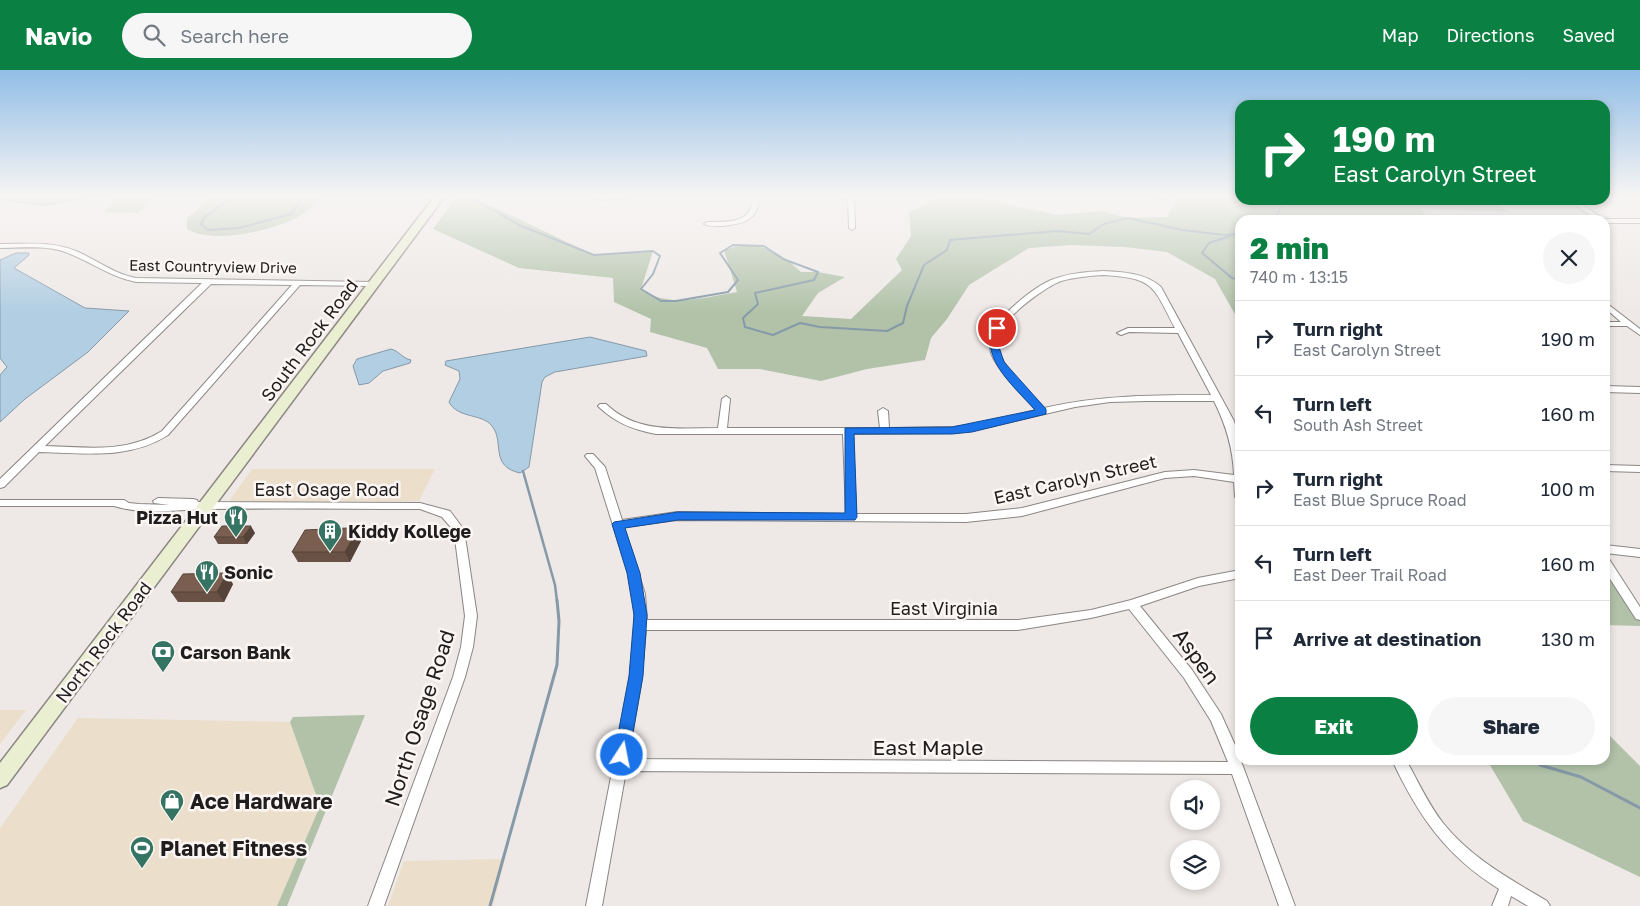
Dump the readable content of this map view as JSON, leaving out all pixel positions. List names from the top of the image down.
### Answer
{
  "streets": {
    "main road": ["South Rock Road", "North Rock Road"],
    "street": [
      "East Countryview Drive",
      "East Carolyn Street",
      "East Osage Road",
      "East Virginia",
      "Aspen",
      "North Osage Road",
      "East Maple"
    ]
  },
  "crossings": [
    ["East Countryview Drive", "South Rock Road"],
    ["South Rock Road", "East Osage Road"],
    ["South Rock Road", "North Rock Road"],
    ["East Osage Road", "North Rock Road"],
    ["East Osage Road", "North Osage Road"],
    ["East Virginia", "Aspen"],
    ["Aspen", "East Maple"]
  ],
  "places": {
    "restaurant": ["Pizza Hut", "Sonic"],
    "building": ["Kiddy Kollege"],
    "bank": ["Carson Bank"],
    "shop": ["Ace Hardware"],
    "sports": ["Planet Fitness"]
  },
  "page": {
    "header": "Navio",
    "search": "Search here",
    "nav": ["Map", "Directions", "Saved"],
    "turn": ["190 m", "East Carolyn Street"],
    "heading": ["2 min", "740 m · 13:15"],
    "list": [
      {
        "name": "Turn right",
        "note": "East Carolyn Street",
        "value": "190 m"
      },
      {
        "name": "Turn left",
        "note": "South Ash Street",
        "value": "160 m"
      },
      {
        "name": "Turn right",
        "note": "East Blue Spruce Road",
        "value": "100 m"
      },
      {
        "name": "Turn left",
        "note": "East Deer Trail Road",
        "value": "160 m"
      },
      {
        "name": "Arrive at destination",
        "value": "130 m"
      }
    ],
    "buttons": ["Exit", "Share"]
  }
}
